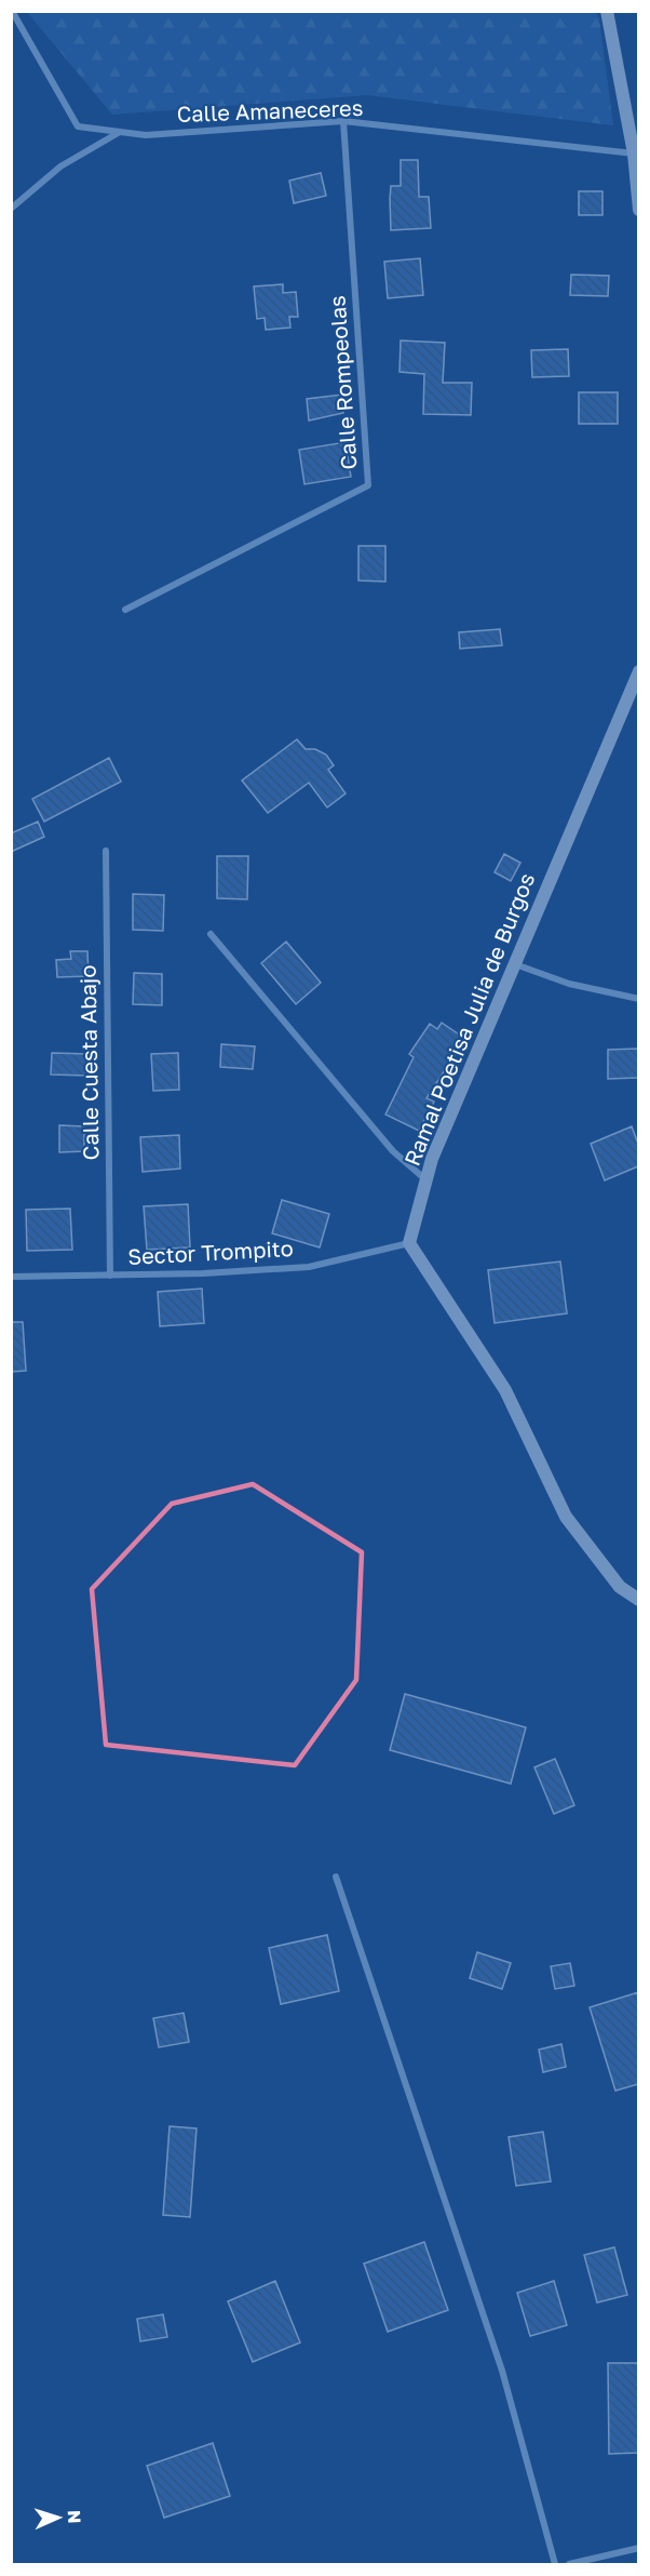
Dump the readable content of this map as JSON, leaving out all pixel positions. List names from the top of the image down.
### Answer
{
  "streets": {
    "street": [
      "Calle Amaneceres",
      "Calle Rompeolas",
      "Ramal Poetisa Julia de Burgos",
      "Calle Cuesta Abajo",
      "Sector Trompito"
    ]
  },
  "crossings": [
    ["Calle Amaneceres", "Calle Rompeolas"],
    ["Ramal Poetisa Julia de Burgos", "Sector Trompito"],
    ["Calle Cuesta Abajo", "Sector Trompito"]
  ],
  "north": "right"
}
